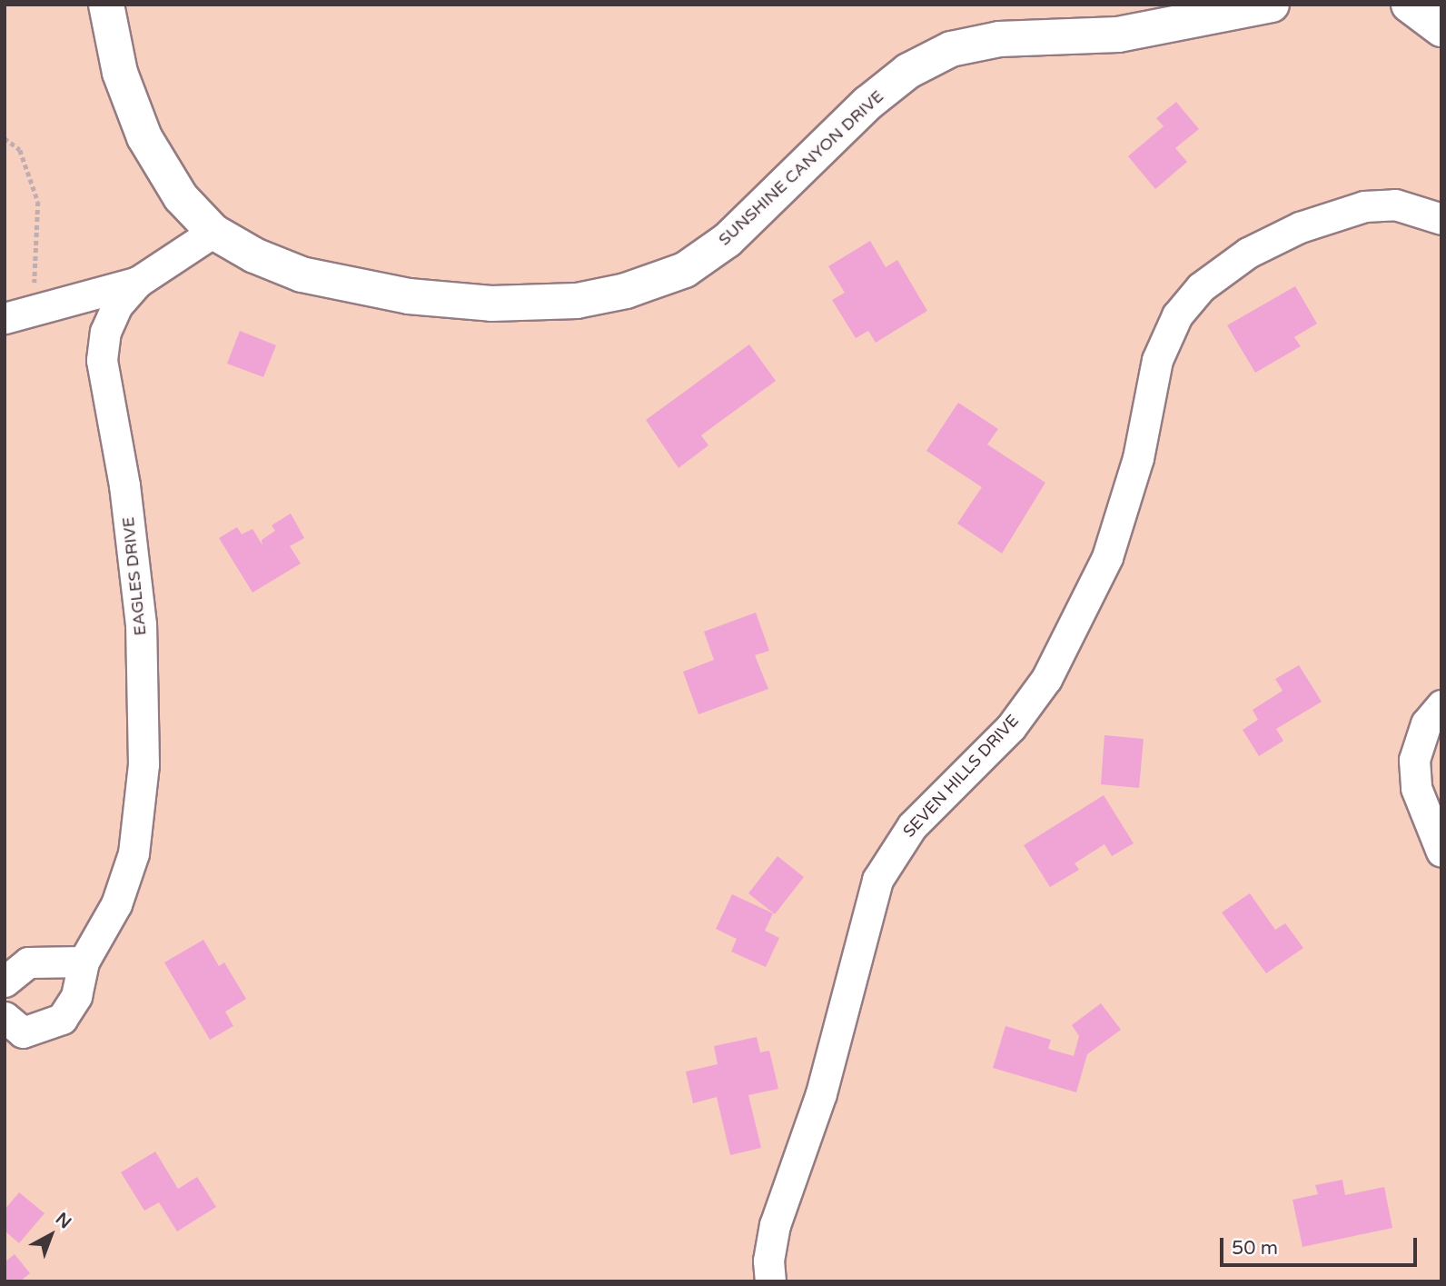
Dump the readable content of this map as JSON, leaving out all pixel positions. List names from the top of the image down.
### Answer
{
  "streets": {
    "street": ["SUNSHINE CANYON DRIVE", "EAGLES DRIVE", "SEVEN HILLS DRIVE"]
  },
  "crossings": [
    ["SUNSHINE CANYON DRIVE", "EAGLES DRIVE"]
  ],
  "scale_bar": "50 m",
  "north": "top right"
}
